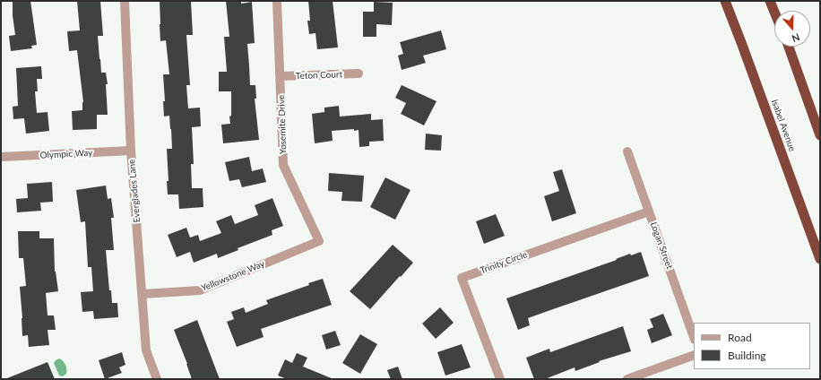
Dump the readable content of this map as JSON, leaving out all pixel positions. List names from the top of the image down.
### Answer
{
  "streets": {
    "highway": ["Isabel Avenue"],
    "street": [
      "Teton Court",
      "Yosemite Drive",
      "Olympic Way",
      "Everglades Lane",
      "Logan Street",
      "Trinity Circle",
      "Yellowstone Way"
    ]
  },
  "crossings": [
    ["Teton Court", "Yosemite Drive"],
    ["Yosemite Drive", "Yellowstone Way"],
    ["Olympic Way", "Everglades Lane"],
    ["Everglades Lane", "Yellowstone Way"],
    ["Logan Street", "Trinity Circle"]
  ],
  "legend": ["Road", "Building"],
  "north": "bottom"
}
